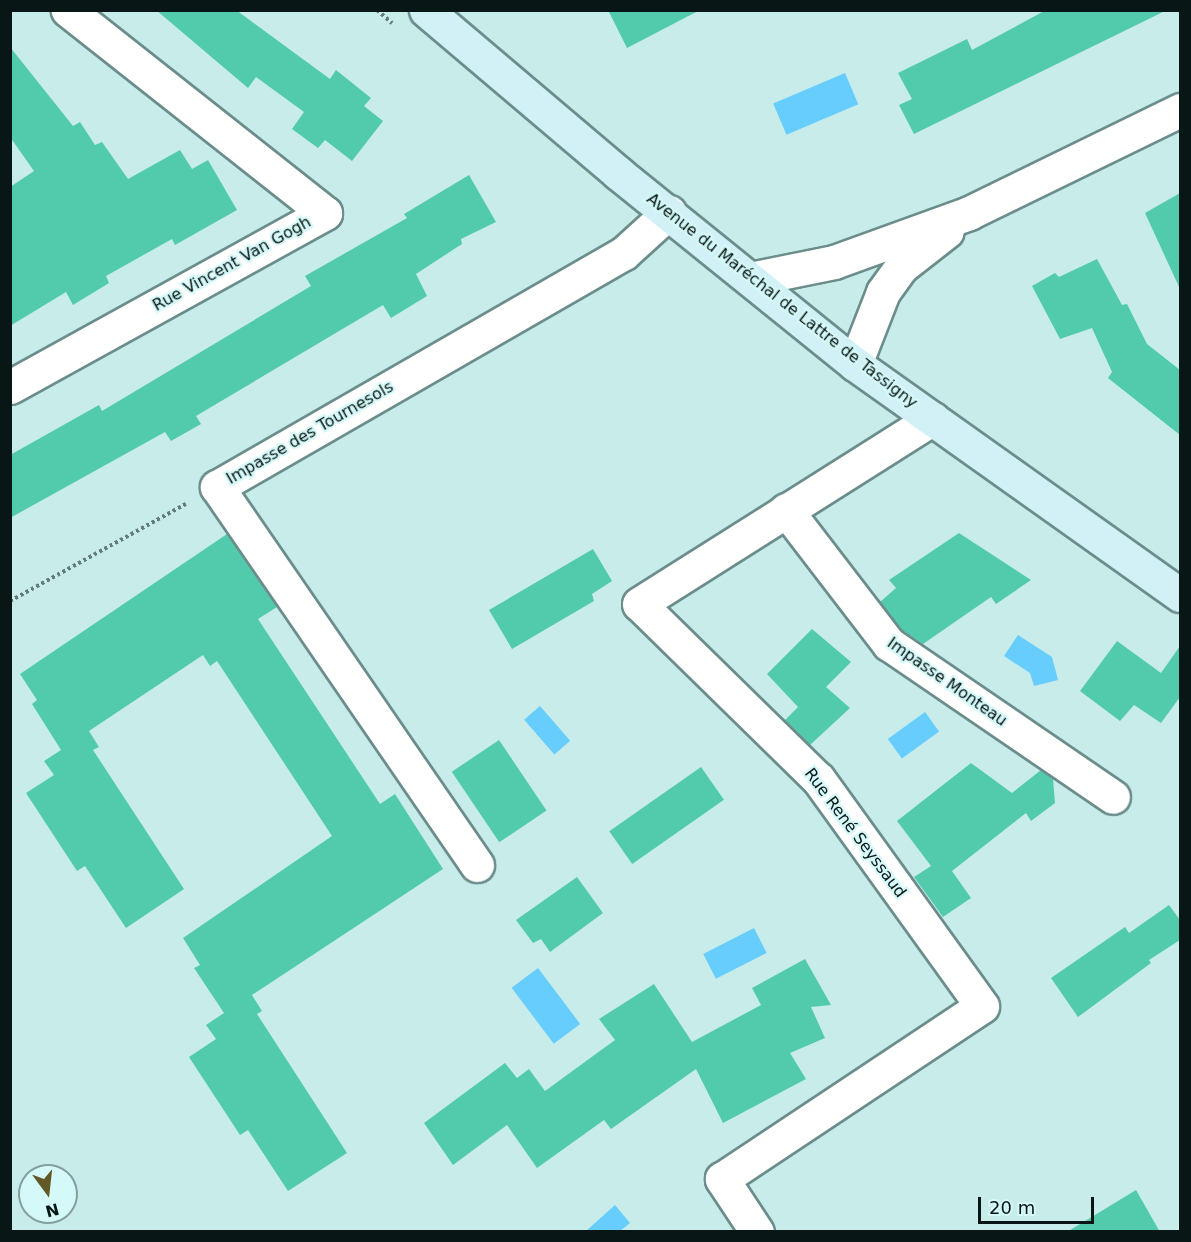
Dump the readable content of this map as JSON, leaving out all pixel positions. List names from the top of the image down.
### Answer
{
  "streets": {
    "main road": ["Avenue du Maréchal de Lattre de Tassigny"],
    "street": [
      "Rue Vincent Van Gogh",
      "Impasse des Tournesols",
      "Impasse Monteau",
      "Rue René Seyssaud"
    ]
  },
  "crossings": [
    ["Avenue du Maréchal de Lattre de Tassigny", "Impasse des Tournesols"],
    ["Avenue du Maréchal de Lattre de Tassigny", "Rue René Seyssaud"],
    ["Impasse Monteau", "Rue René Seyssaud"]
  ],
  "scale_bar": "20 m",
  "north": "bottom"
}
